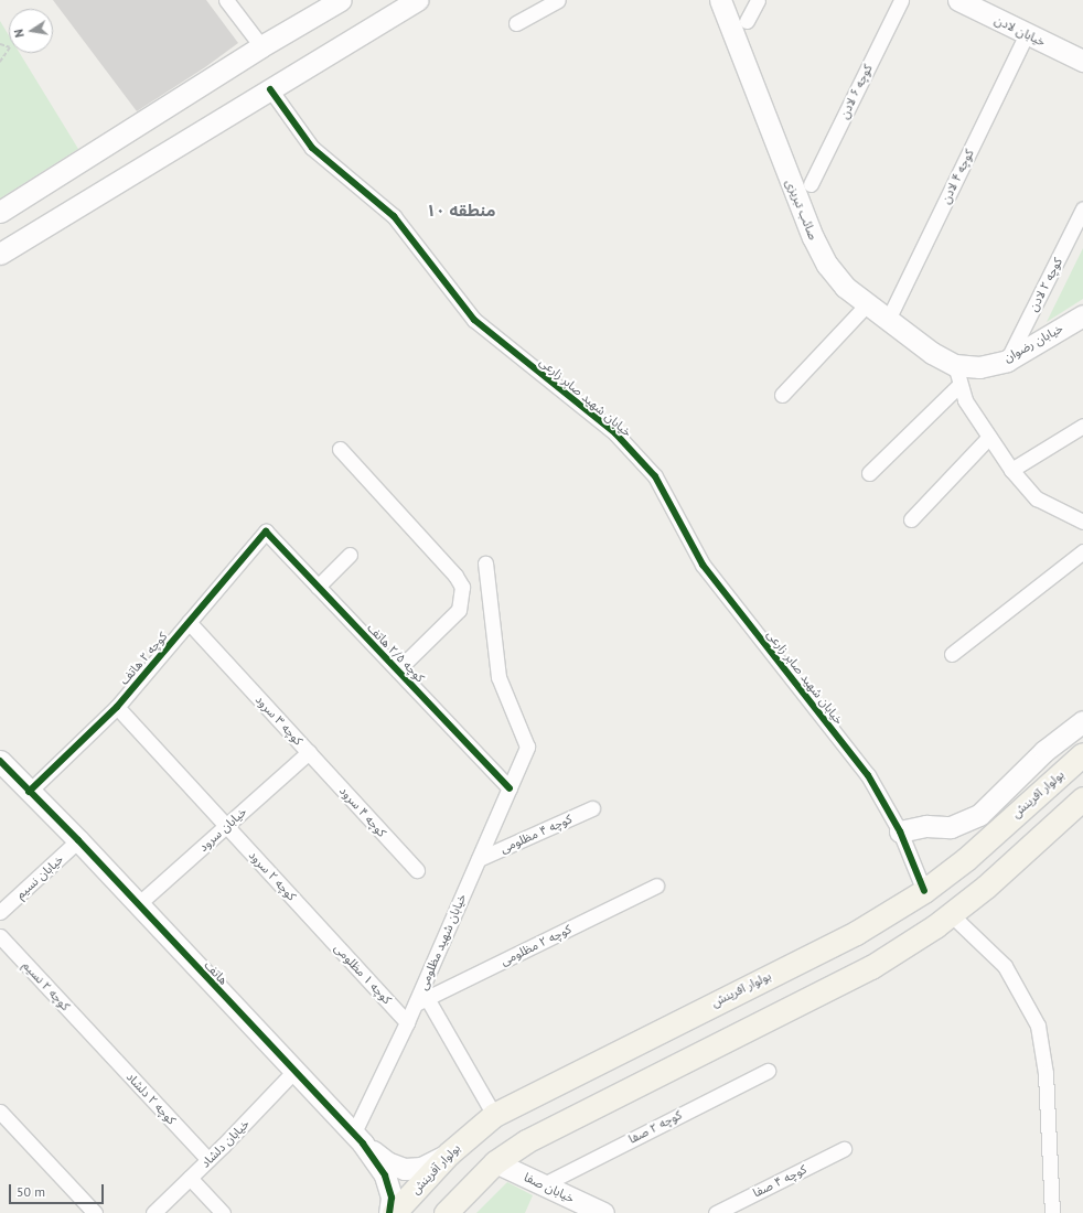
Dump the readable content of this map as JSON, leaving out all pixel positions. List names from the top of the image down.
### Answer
{
  "streets": {
    "main road": ["بولوار آفرینش"],
    "street": [
      "خیابان لادن",
      "کوچه ۶ لادن",
      "کوچه ۴ لادن",
      "صائب تبریزی",
      "کوچه ۲ لادن",
      "خیابان رضوان",
      "خیابان شهید صابر زارعی",
      "کوچه ۲/۵ هاتف",
      "کوچه ۲ هاتف",
      "کوچه ۳ سرود",
      "کوچه ۴ سرود",
      "خیابان سرود",
      "کوچه ۴ مظلومی",
      "کوچه ۲ سرود",
      "خیابان نسیم",
      "خیابان شهید مظلومی",
      "کوچه ۲ مظلومی",
      "هاتف",
      "کوچه ۱ مظلومی",
      "کوچه ۲ نسیم",
      "کوچه ۲ دلشاد",
      "کوچه ۲ صفا",
      "خیابان دلشاد",
      "کوچه ۴ صفا",
      "خیابان صفا"
    ]
  },
  "crossings": [
    ["خیابان لادن", "کوچه ۴ لادن"],
    ["کوچه ۴ لادن", "صائب تبریزی"],
    ["صائب تبریزی", "خیابان رضوان"],
    ["کوچه ۲ لادن", "خیابان رضوان"],
    ["خیابان شهید صابر زارعی", "بولوار آفرینش"],
    ["کوچه ۲/۵ هاتف", "کوچه ۲ هاتف"],
    ["کوچه ۲/۵ هاتف", "خیابان شهید مظلومی"],
    ["کوچه ۲ هاتف", "کوچه ۳ سرود"],
    ["کوچه ۲ هاتف", "کوچه ۲ سرود"],
    ["کوچه ۲ هاتف", "هاتف"],
    ["کوچه ۳ سرود", "کوچه ۴ سرود"],
    ["کوچه ۳ سرود", "خیابان سرود"],
    ["بولوار آفرینش", "هاتف"],
    ["کوچه ۴ سرود", "خیابان سرود"],
    ["خیابان سرود", "کوچه ۲ سرود"],
    ["خیابان سرود", "هاتف"],
    ["کوچه ۴ مظلومی", "خیابان شهید مظلومی"],
    ["کوچه ۲ سرود", "کوچه ۱ مظلومی"],
    ["خیابان نسیم", "هاتف"],
    ["خیابان شهید مظلومی", "کوچه ۲ مظلومی"],
    ["خیابان شهید مظلومی", "هاتف"],
    ["خیابان شهید مظلومی", "کوچه ۱ مظلومی"],
    ["هاتف", "خیابان دلشاد"],
    ["کوچه ۲ نسیم", "کوچه ۲ دلشاد"],
    ["کوچه ۲ دلشاد", "خیابان دلشاد"],
    ["کوچه ۲ صفا", "خیابان صفا"]
  ],
  "districts": ["منطقه ۱۰"],
  "scale_bar": "50 m",
  "north": "left"
}
